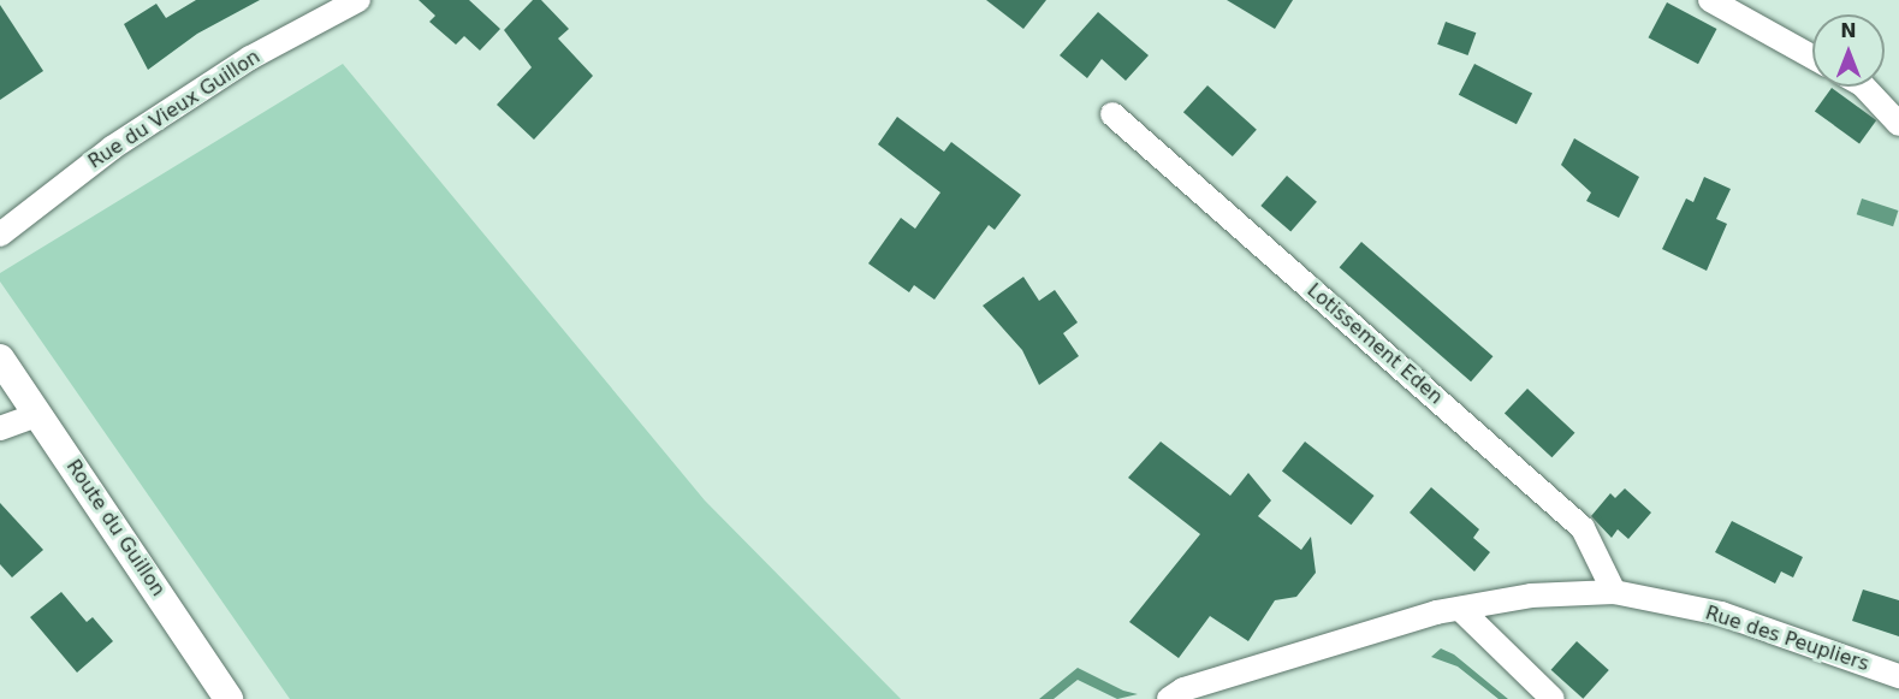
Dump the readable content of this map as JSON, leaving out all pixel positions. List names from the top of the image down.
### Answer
{
  "streets": {
    "street": [
      "Rue du Vieux Guillon",
      "Lotissement Eden",
      "Route du Guillon",
      "Rue des Peupliers"
    ]
  },
  "crossings": [
    ["Lotissement Eden", "Rue des Peupliers"]
  ],
  "north": "top"
}
